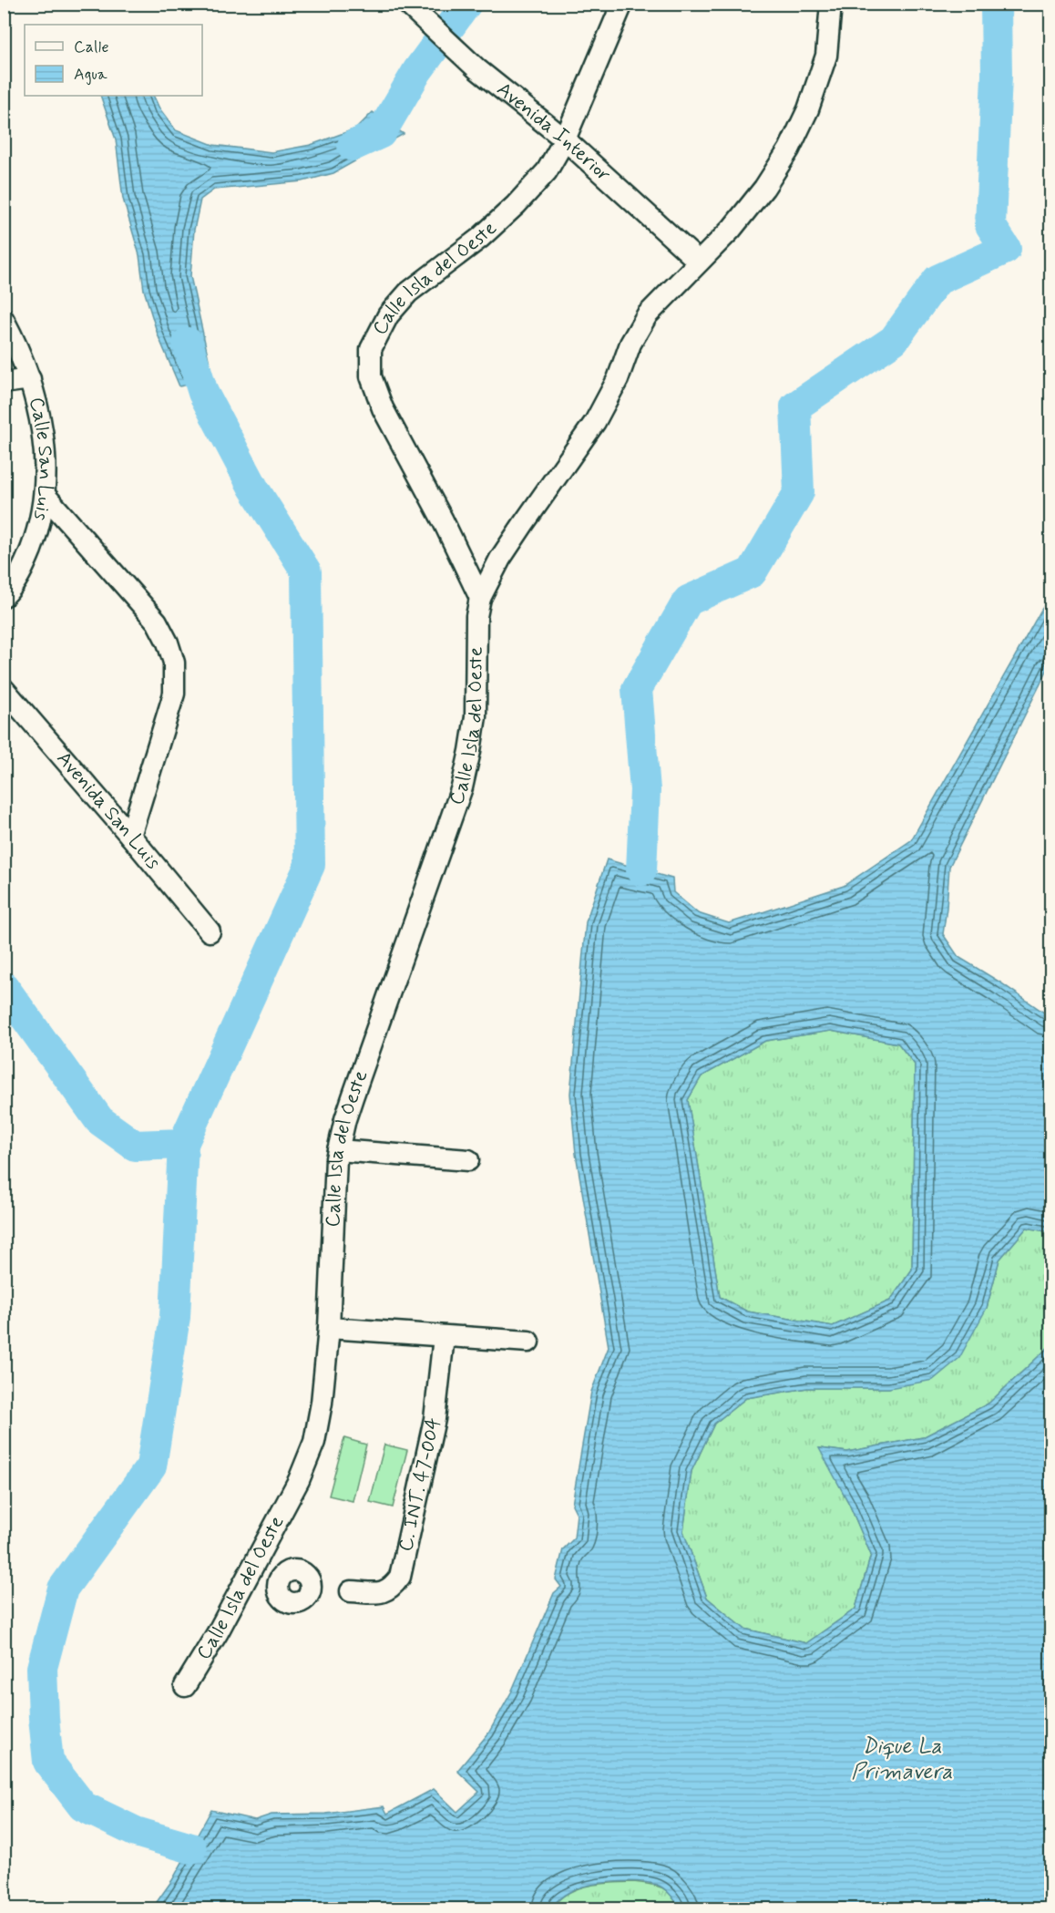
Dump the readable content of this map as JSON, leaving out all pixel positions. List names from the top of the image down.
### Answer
{
  "streets": {
    "street": [
      "Avenida Interior",
      "Calle Isla del Oeste",
      "Calle San Luis",
      "Avenida San Luis",
      "C. INT. 47-004"
    ]
  },
  "crossings": [
    ["Avenida Interior", "Calle Isla del Oeste"]
  ],
  "water": ["Dique La Primavera"],
  "legend": ["Calle", "Agua"]
}
